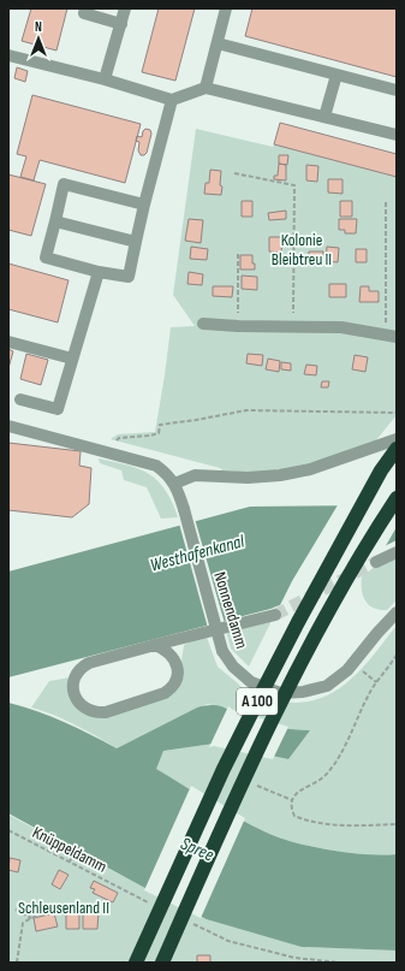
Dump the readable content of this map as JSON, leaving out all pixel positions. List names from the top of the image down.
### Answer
{
  "streets": {
    "highway": ["A 100"],
    "street": ["Nonnendamm"],
    "path": ["Knüppeldamm"]
  },
  "water": ["Westhafenkanal", "Spree"],
  "parks": ["Kolonie Bleibtreu II", "Schleusenland II"],
  "north": "top"
}
